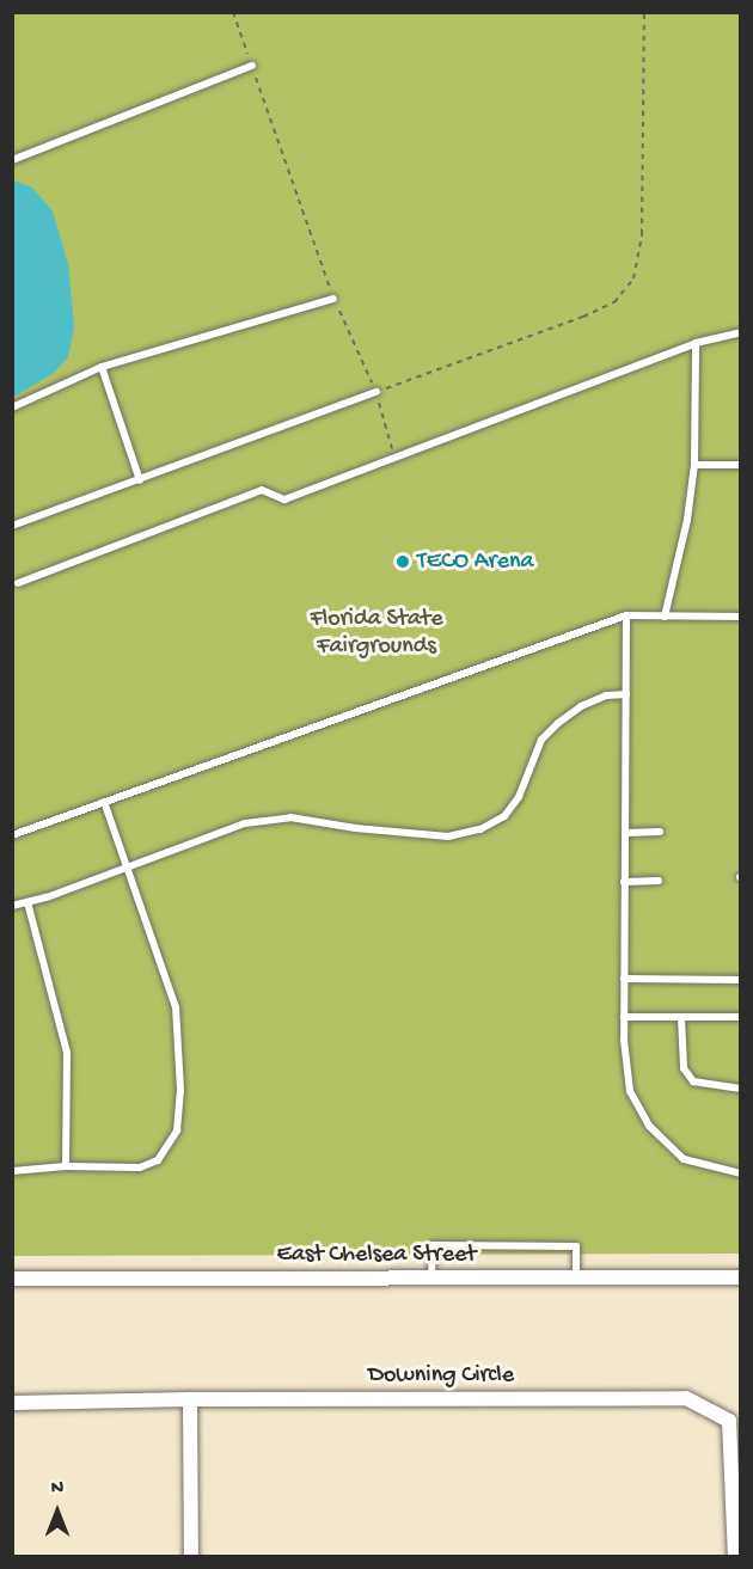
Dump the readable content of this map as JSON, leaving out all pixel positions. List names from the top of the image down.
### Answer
{
  "streets": {
    "street": ["East Chelsea Street", "Downing Circle"]
  },
  "parks": ["Florida State Fairgrounds"],
  "places": ["TECO Arena"],
  "north": "top"
}
